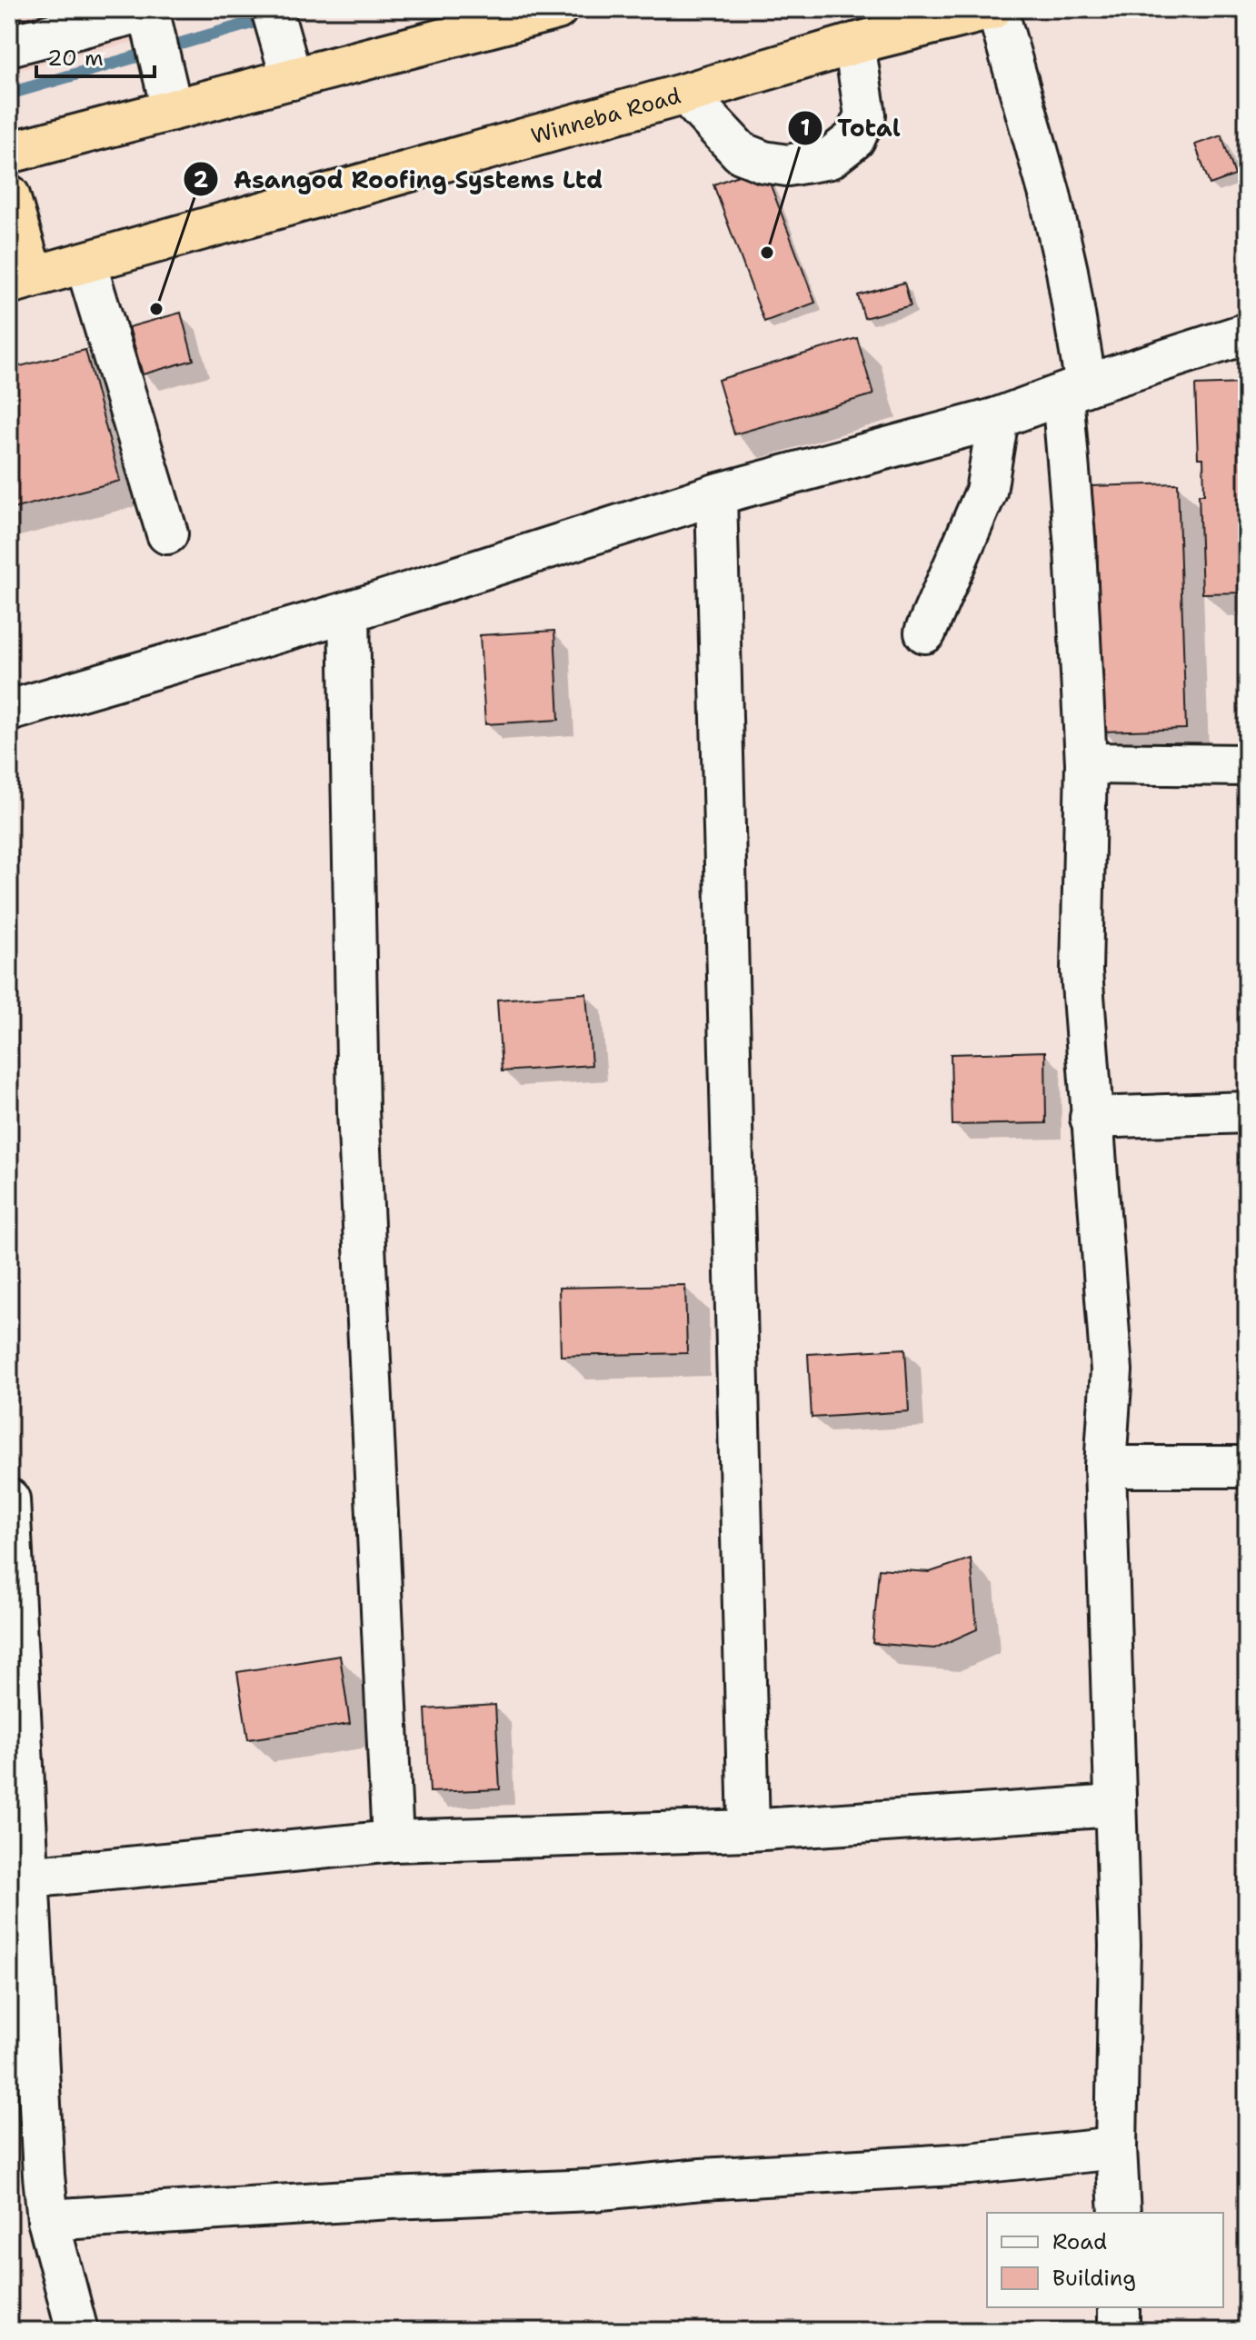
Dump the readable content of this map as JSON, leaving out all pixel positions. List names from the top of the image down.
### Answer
{
  "streets": {
    "highway": ["Winneba Road"]
  },
  "places": ["Total", "Asangod Roofing Systems Ltd"],
  "legend": ["Road", "Building"],
  "scale_bar": "20 m"
}
